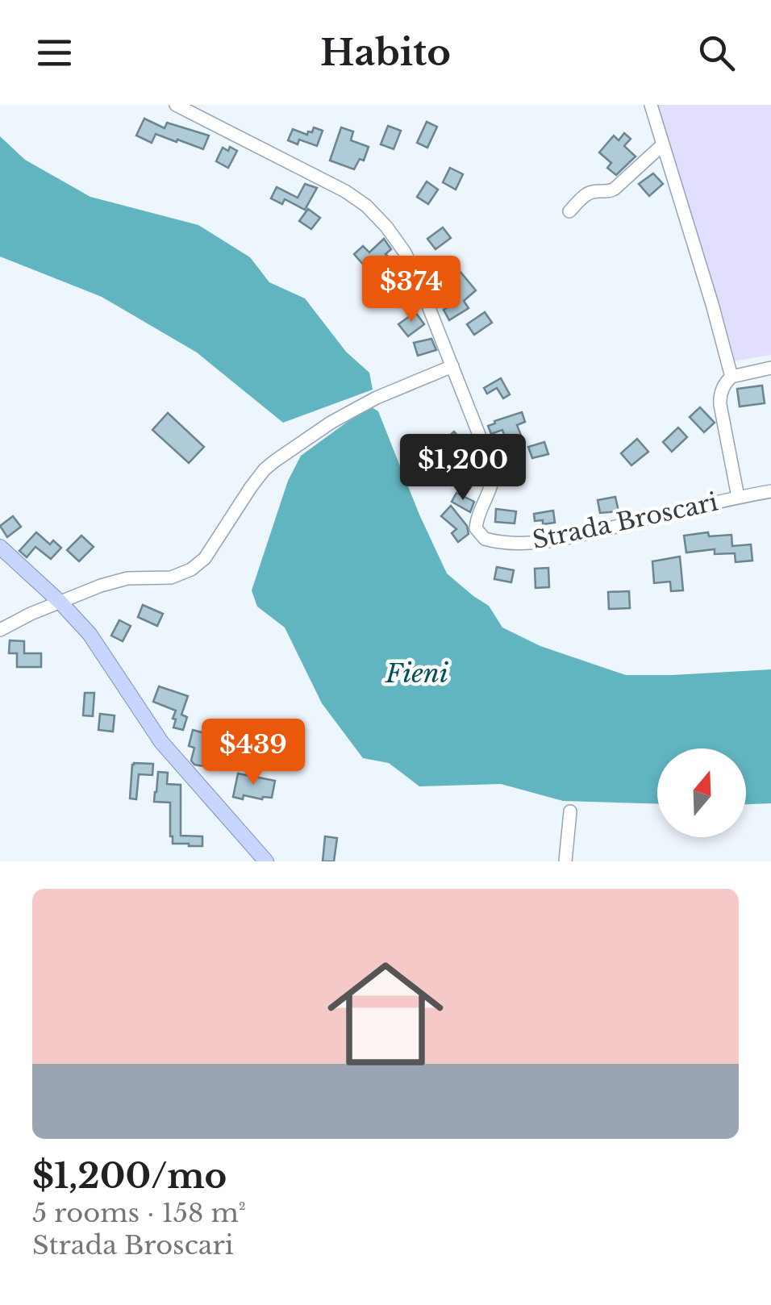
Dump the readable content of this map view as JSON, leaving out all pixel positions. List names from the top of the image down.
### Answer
{
  "streets": {
    "street": ["Strada Broscari"]
  },
  "water": ["Fieni"],
  "north": "top",
  "page": {
    "header": "Habito",
    "price": ["$374", "$1,200", "$439"],
    "list": [
      {
        "name": "$1,200/mo",
        "note": "5 rooms · 158 m² · Strada Broscari"
      }
    ]
  }
}
